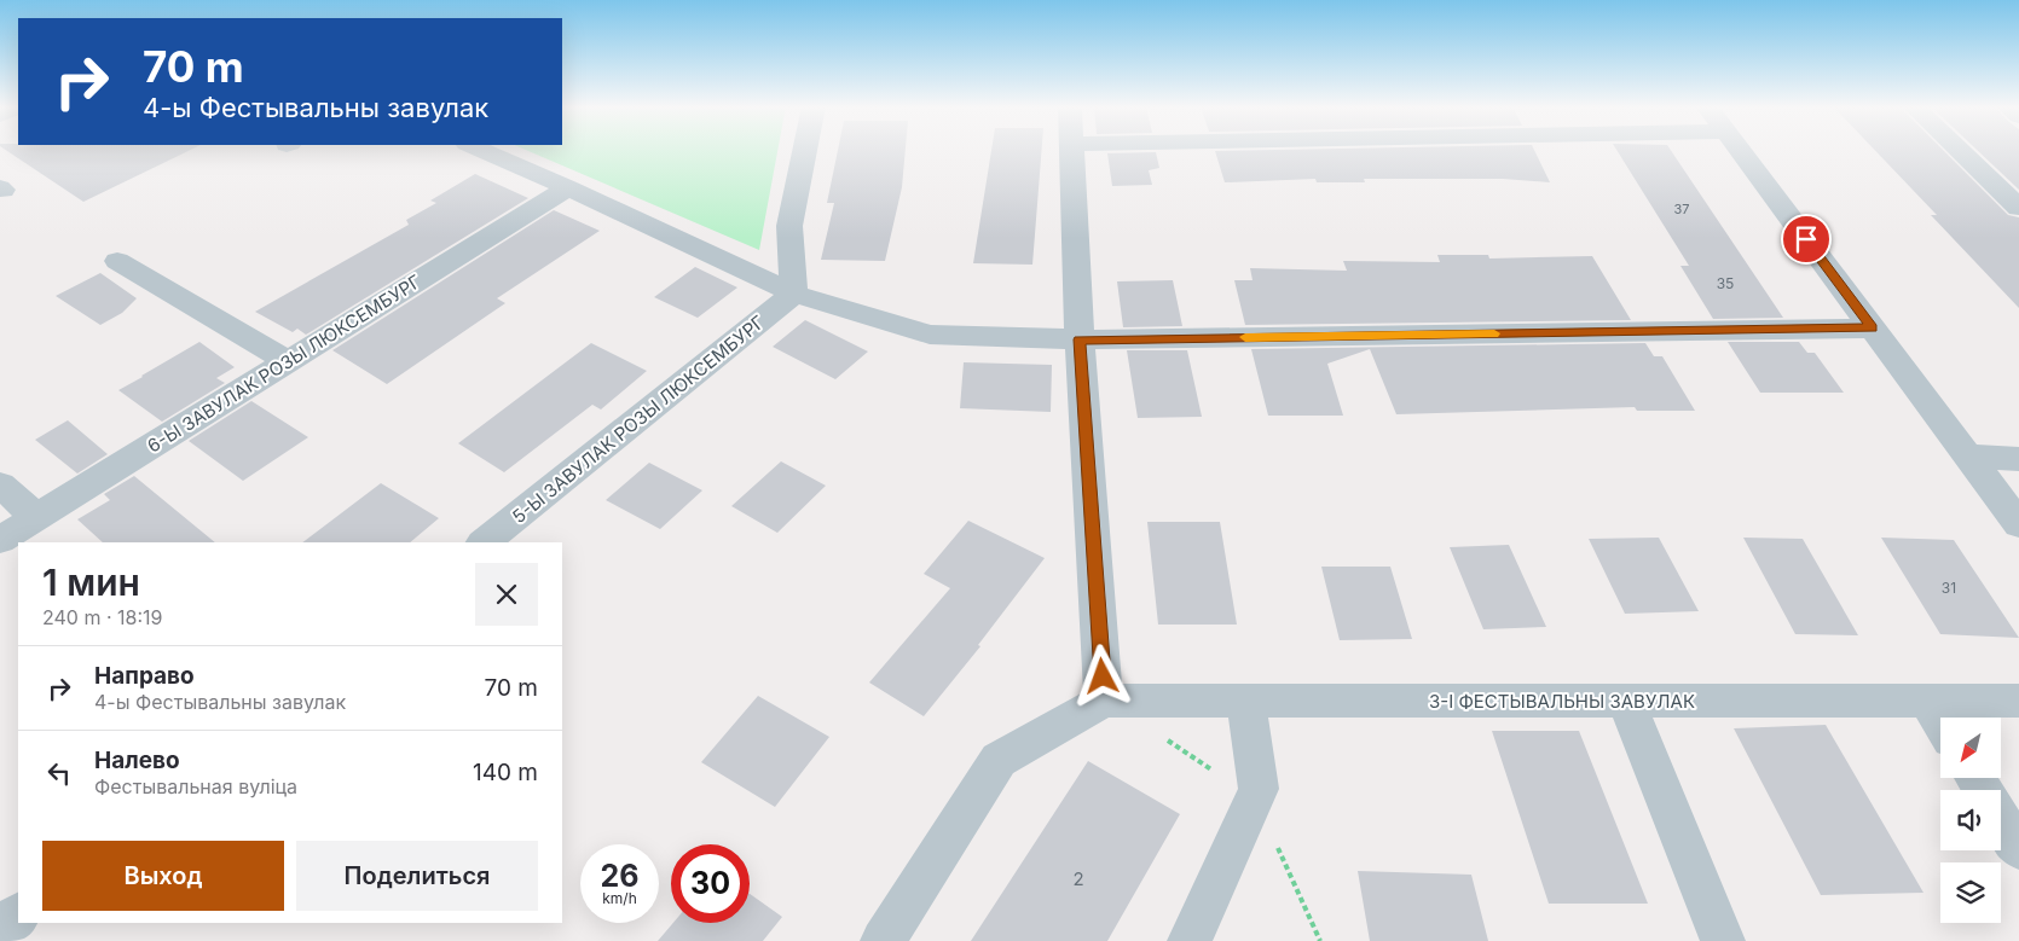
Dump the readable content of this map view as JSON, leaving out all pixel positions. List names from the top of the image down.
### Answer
{
  "streets": {
    "street": ["6-Ы ЗАВУЛАК РОЗЫ ЛЮКСЕМБУРГ", "5-Ы ЗАВУЛАК РОЗЫ ЛЮКСЕМБУРГ", "3-І ФЕСТЫВАЛЬНЫ ЗАВУЛАК"]
  },
  "house_numbers": [
    "37",
    "35",
    "31",
    "2"
  ],
  "north": "bottom left",
  "page": {
    "turn": ["70 m", "4-ы Фестывальны завулак"],
    "heading": ["1 мин", "240 m · 18:19"],
    "list": [
      {
        "name": "Направо",
        "note": "4-ы Фестывальны завулак",
        "value": "70 m"
      },
      {
        "name": "Налево",
        "note": "Фестывальная вуліца",
        "value": "140 m"
      }
    ],
    "buttons": ["Выход", "Поделиться"],
    "speed": "26 km/h",
    "limit": "30"
  }
}
